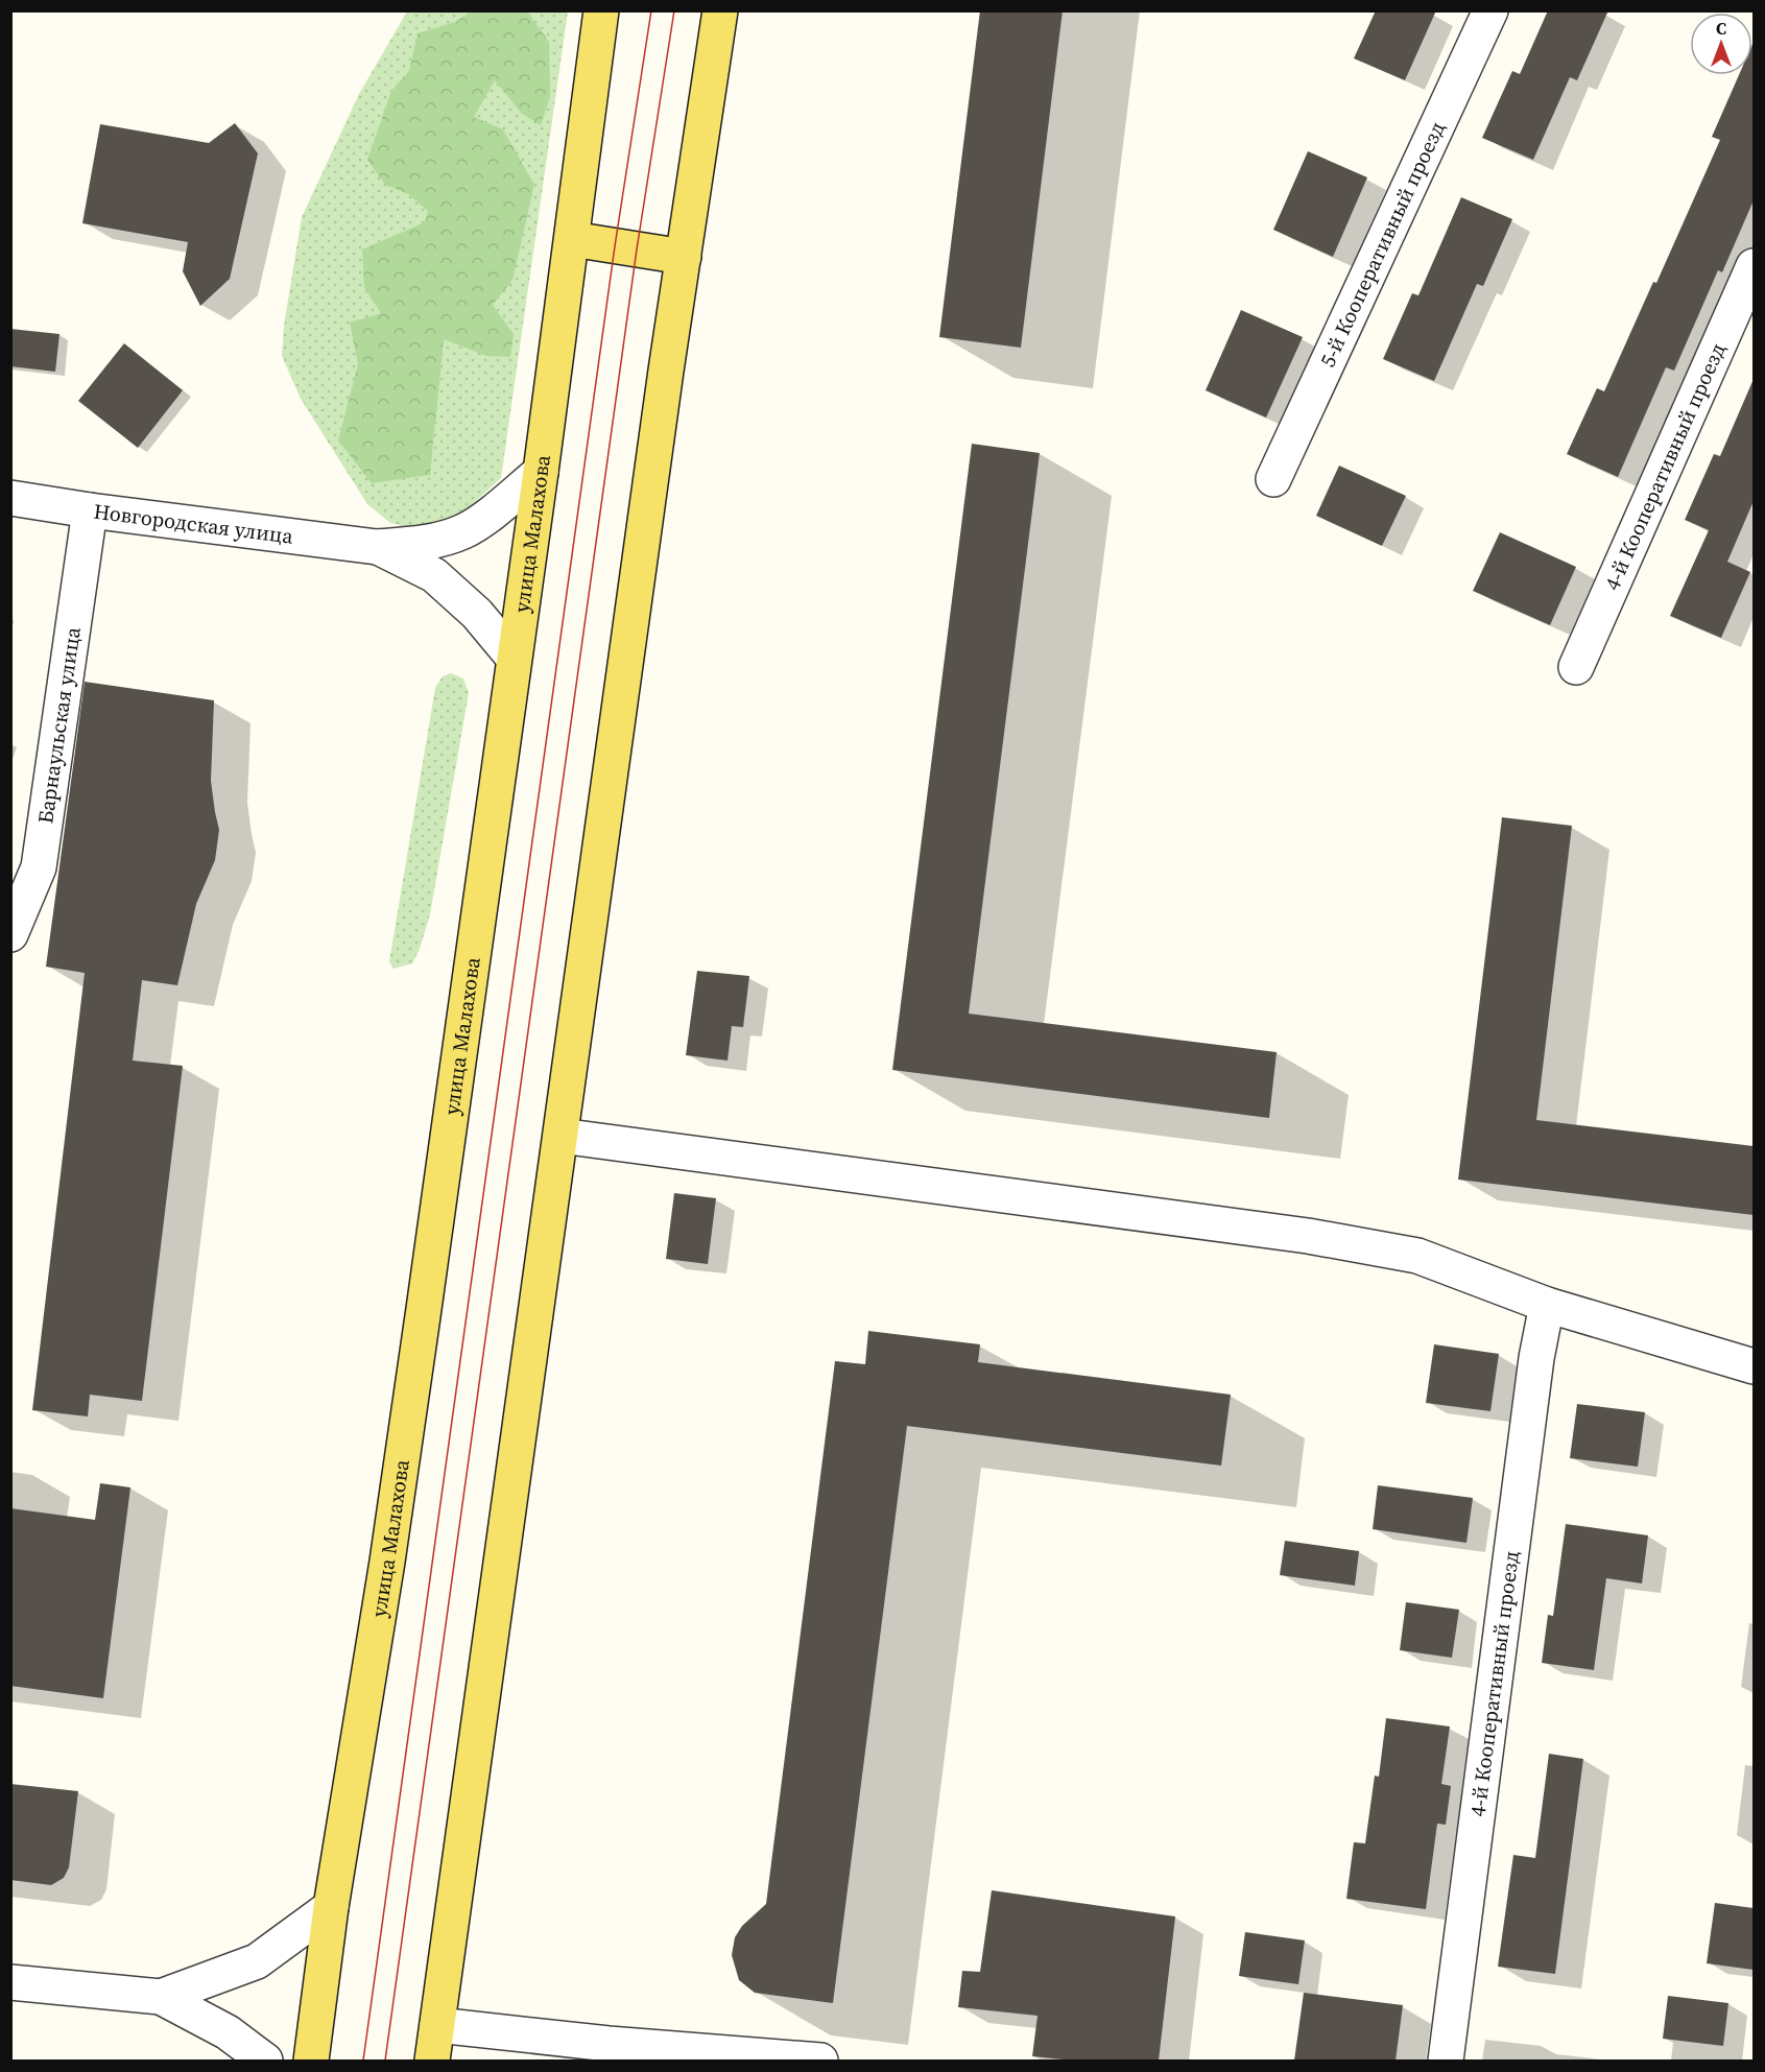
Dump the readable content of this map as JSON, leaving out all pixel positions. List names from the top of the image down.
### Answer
{
  "streets": {
    "main road": ["улица Малахова"],
    "street": [
      "5-й Кооперативный проезд",
      "4-й Кооперативный проезд",
      "Новгородская улица",
      "Барнаульская улица"
    ]
  },
  "crossings": [
    ["Новгородская улица", "Барнаульская улица"]
  ],
  "north": "top"
}
